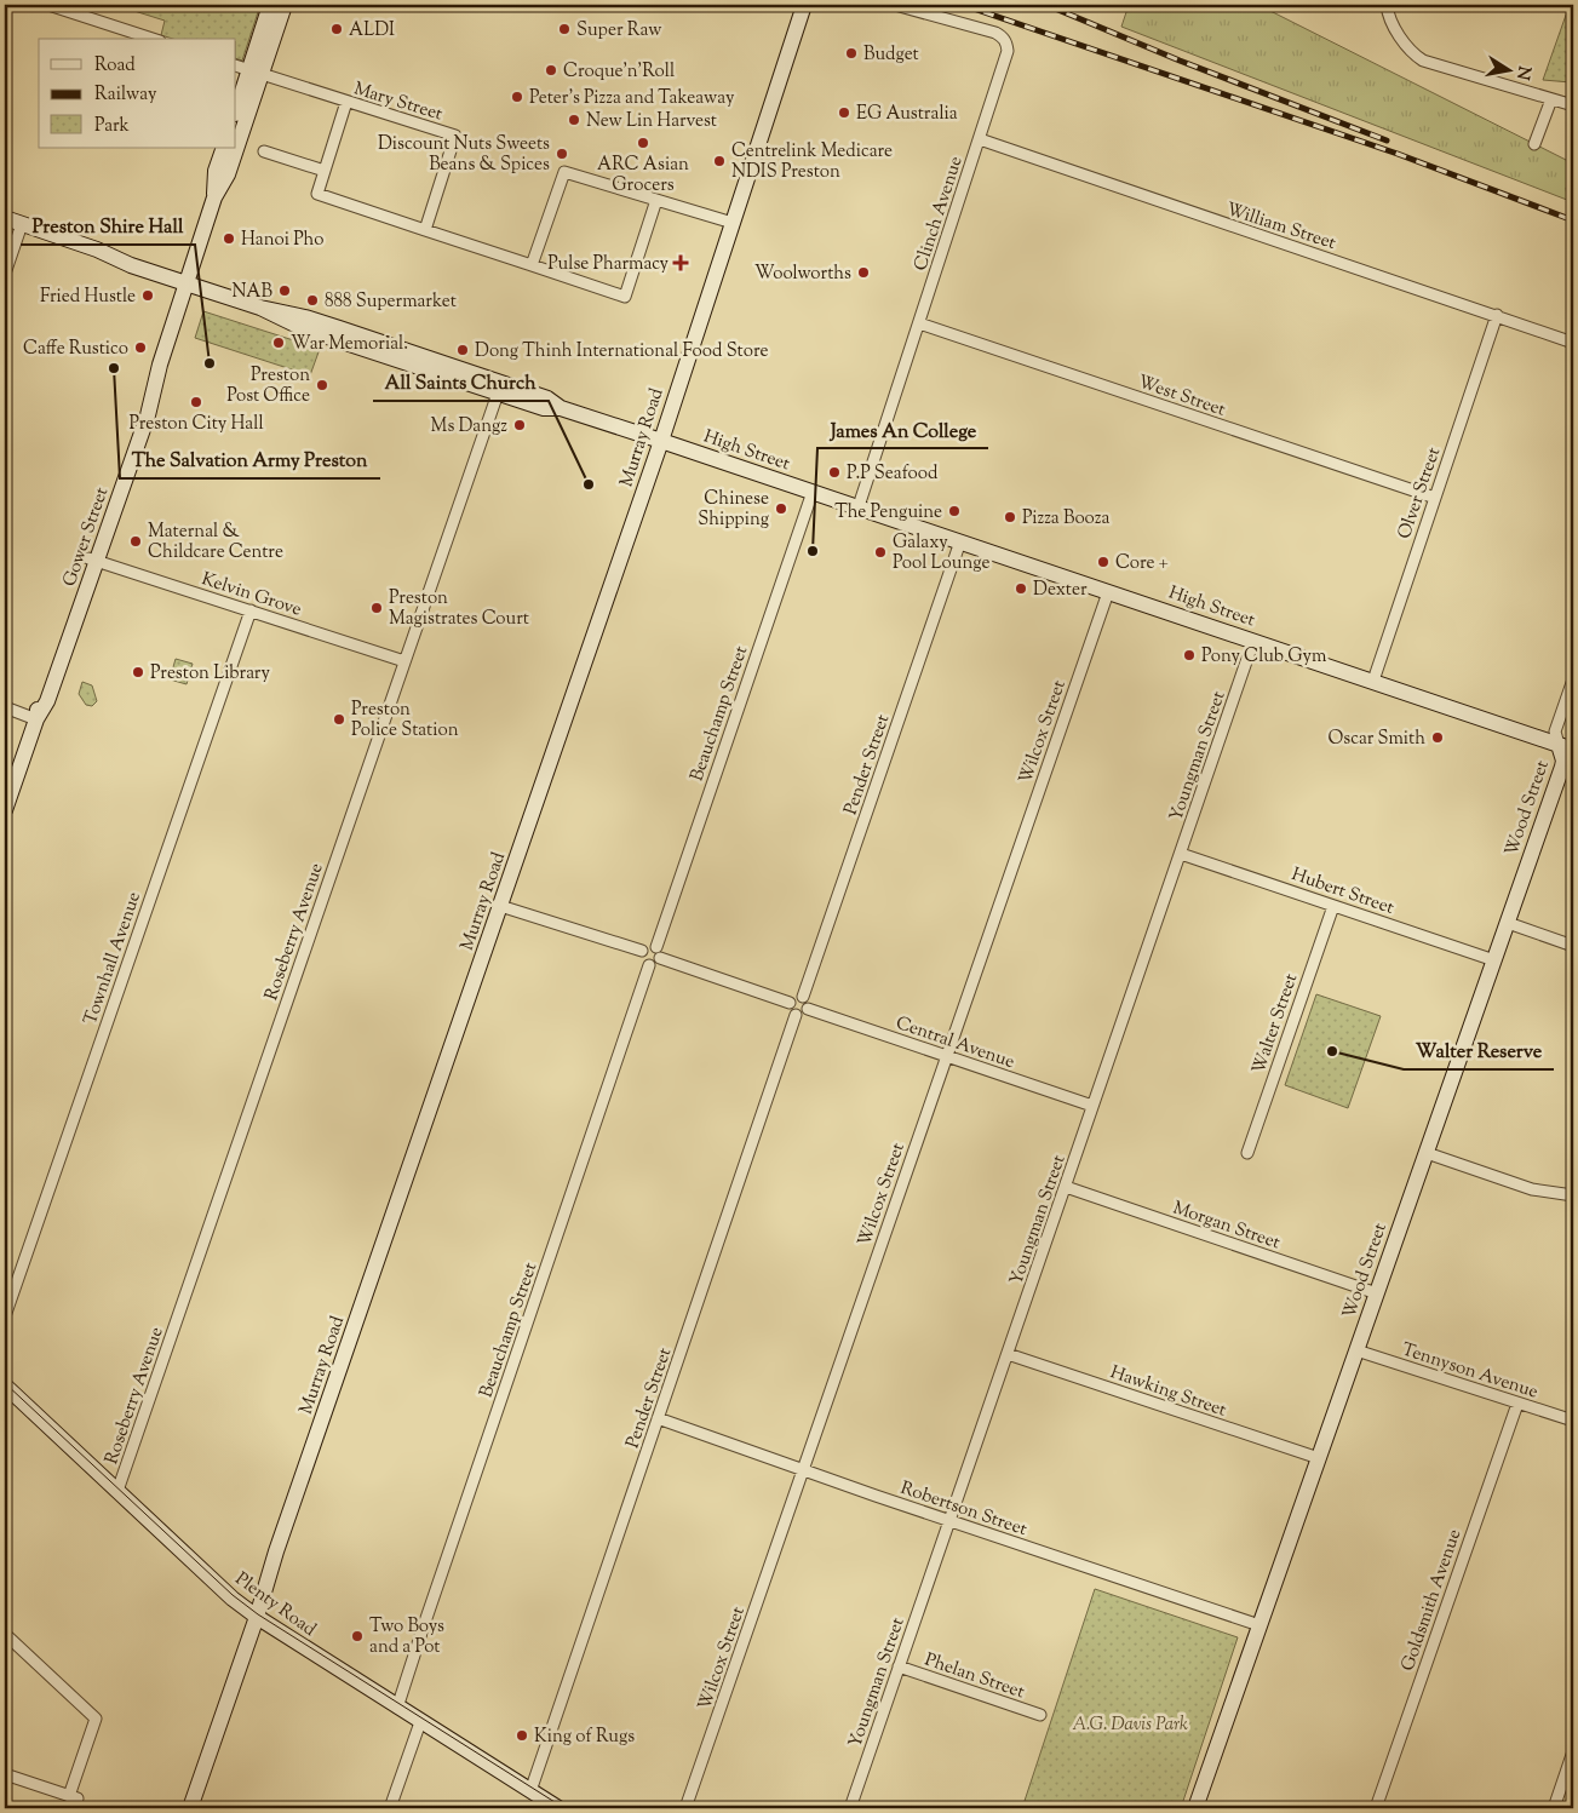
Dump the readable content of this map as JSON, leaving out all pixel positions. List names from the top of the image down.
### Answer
{
  "streets": {
    "main road": [
      "Murray Road",
      "High Street",
      "Gower Street",
      "Wood Street",
      "Plenty Road"
    ],
    "street": [
      "Mary Street",
      "Clinch Avenue",
      "William Street",
      "West Street",
      "Olver Street",
      "Kelvin Grove",
      "Beauchamp Street",
      "Wilcox Street",
      "Youngman Street",
      "Pender Street",
      "Hubert Street",
      "Roseberry Avenue",
      "Townhall Avenue",
      "Walter Street",
      "Central Avenue",
      "Morgan Street",
      "Tennyson Avenue",
      "Hawking Street",
      "Robertson Street",
      "Goldsmith Avenue",
      "Phelan Street"
    ]
  },
  "crossings": [
    ["Clinch Avenue", "William Street"],
    ["Clinch Avenue", "West Street"],
    ["Clinch Avenue", "High Street"],
    ["William Street", "Olver Street"],
    ["West Street", "Olver Street"],
    ["Murray Road", "High Street"],
    ["Murray Road", "Plenty Road"],
    ["High Street", "Olver Street"],
    ["High Street", "Gower Street"],
    ["High Street", "Beauchamp Street"],
    ["High Street", "Wilcox Street"],
    ["High Street", "Youngman Street"],
    ["High Street", "Pender Street"],
    ["High Street", "Wood Street"],
    ["High Street", "Roseberry Avenue"],
    ["Gower Street", "Kelvin Grove"],
    ["Kelvin Grove", "Roseberry Avenue"],
    ["Kelvin Grove", "Townhall Avenue"],
    ["Beauchamp Street", "Plenty Road"],
    ["Wilcox Street", "Central Avenue"],
    ["Wilcox Street", "Robertson Street"],
    ["Youngman Street", "Hubert Street"],
    ["Youngman Street", "Central Avenue"],
    ["Youngman Street", "Morgan Street"],
    ["Youngman Street", "Hawking Street"],
    ["Youngman Street", "Robertson Street"],
    ["Youngman Street", "Phelan Street"],
    ["Pender Street", "Central Avenue"],
    ["Pender Street", "Robertson Street"],
    ["Pender Street", "Plenty Road"],
    ["Wood Street", "Hubert Street"],
    ["Wood Street", "Morgan Street"],
    ["Wood Street", "Tennyson Avenue"],
    ["Wood Street", "Hawking Street"],
    ["Wood Street", "Robertson Street"],
    ["Hubert Street", "Walter Street"],
    ["Roseberry Avenue", "Plenty Road"],
    ["Tennyson Avenue", "Goldsmith Avenue"]
  ],
  "parks": ["A.G. Davis Park"],
  "places": {
    "other": [
      "ALDI",
      "Super Raw",
      "Budget",
      "Croque'n'Roll",
      "Peter's Pizza and Takeaway",
      "EG Australia",
      "New Lin Harvest",
      "ARC Asian Grocers",
      "Discount Nuts Sweets Beans & Spices",
      "Centrelink Medicare NDIS Preston",
      "Hanoi Pho",
      "Woolworths",
      "NAB",
      "Fried Hustle",
      "888 Supermarket",
      "War Memorial.",
      "Caffe Rustico",
      "Dong Thinh International Food Store",
      "Preston Shire Hall",
      "The Salvation Army Preston",
      "Preston Post Office",
      "Preston City Hall",
      "Ms Dangz",
      "P.P Seafood",
      "All Saints Church",
      "Chinese Shipping",
      "The Penguine",
      "Pizza Booza",
      "Maternal & Childcare Centre",
      "James An College",
      "Galaxy Pool Lounge",
      "Core +",
      "Dexter",
      "Preston Magistrates Court",
      "Pony Club Gym",
      "Preston Library",
      "Preston Police Station",
      "Oscar Smith",
      "Walter Reserve",
      "Two Boys and a Pot",
      "King of Rugs"
    ],
    "health": ["Pulse Pharmacy"]
  },
  "legend": ["Road", "Railway", "Park"],
  "north": "right"
}
